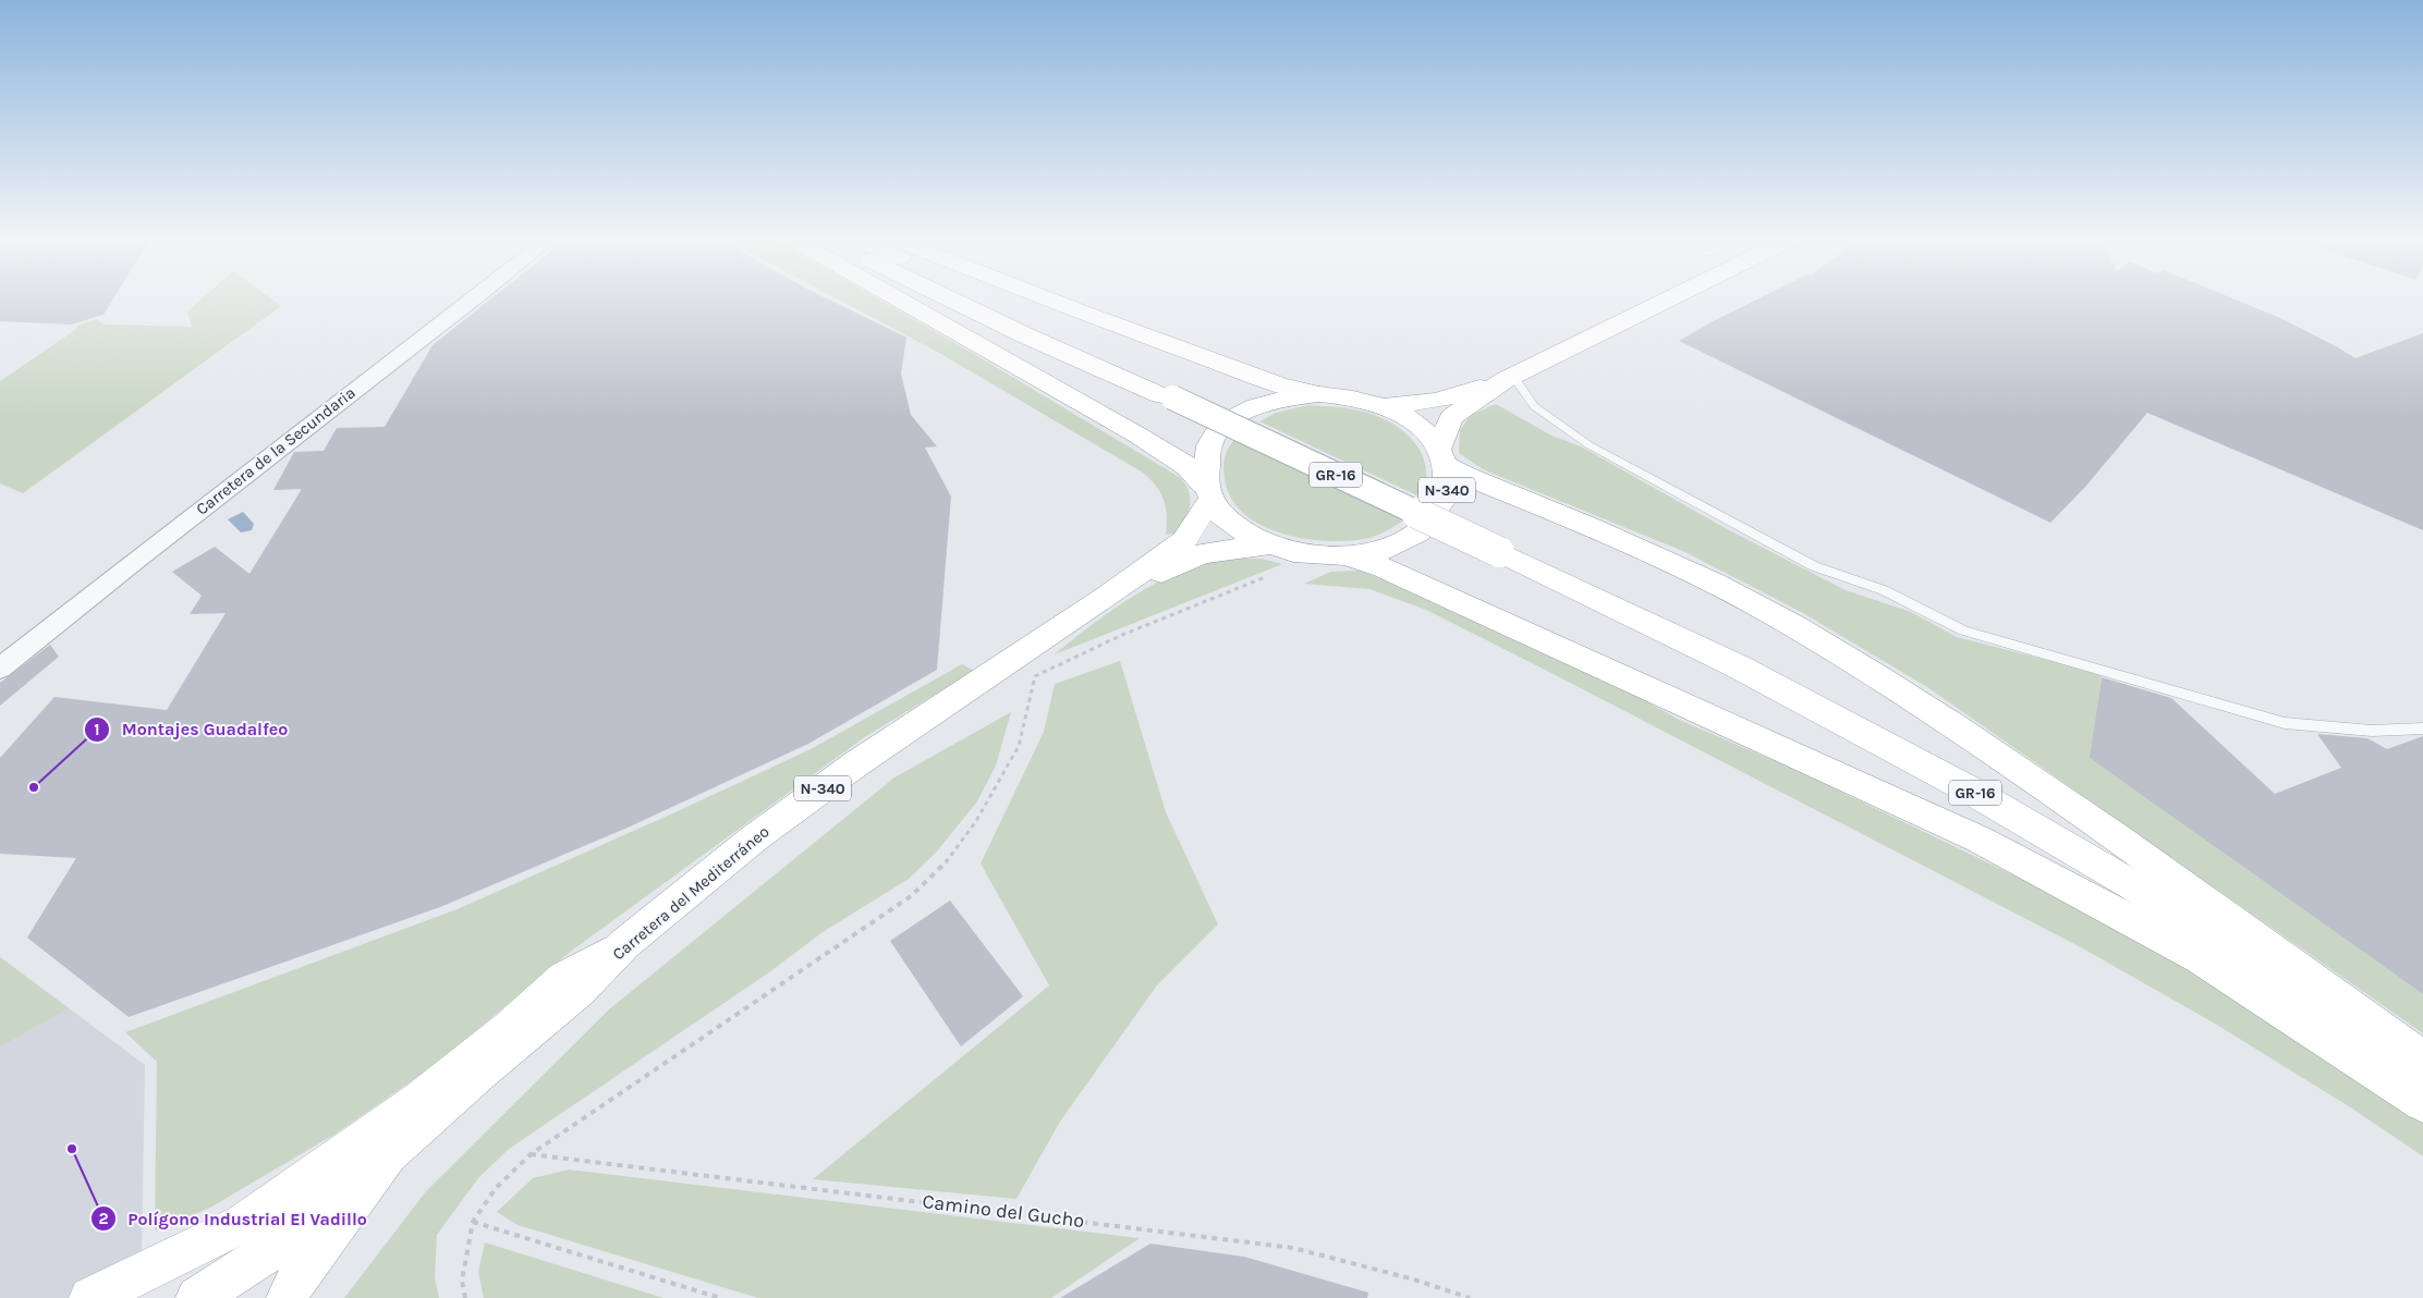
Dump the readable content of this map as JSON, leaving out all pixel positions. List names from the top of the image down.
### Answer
{
  "streets": {
    "main road": ["GR-16", "N-340", "Carretera del Mediterráneo"],
    "street": ["Carretera de la Secundaria"],
    "path": ["Camino del Gucho"]
  },
  "crossings": [
    ["N-340", "Carretera del Mediterráneo"]
  ],
  "places": ["Montajes Guadalfeo", "Polígono Industrial El Vadillo"]
}
